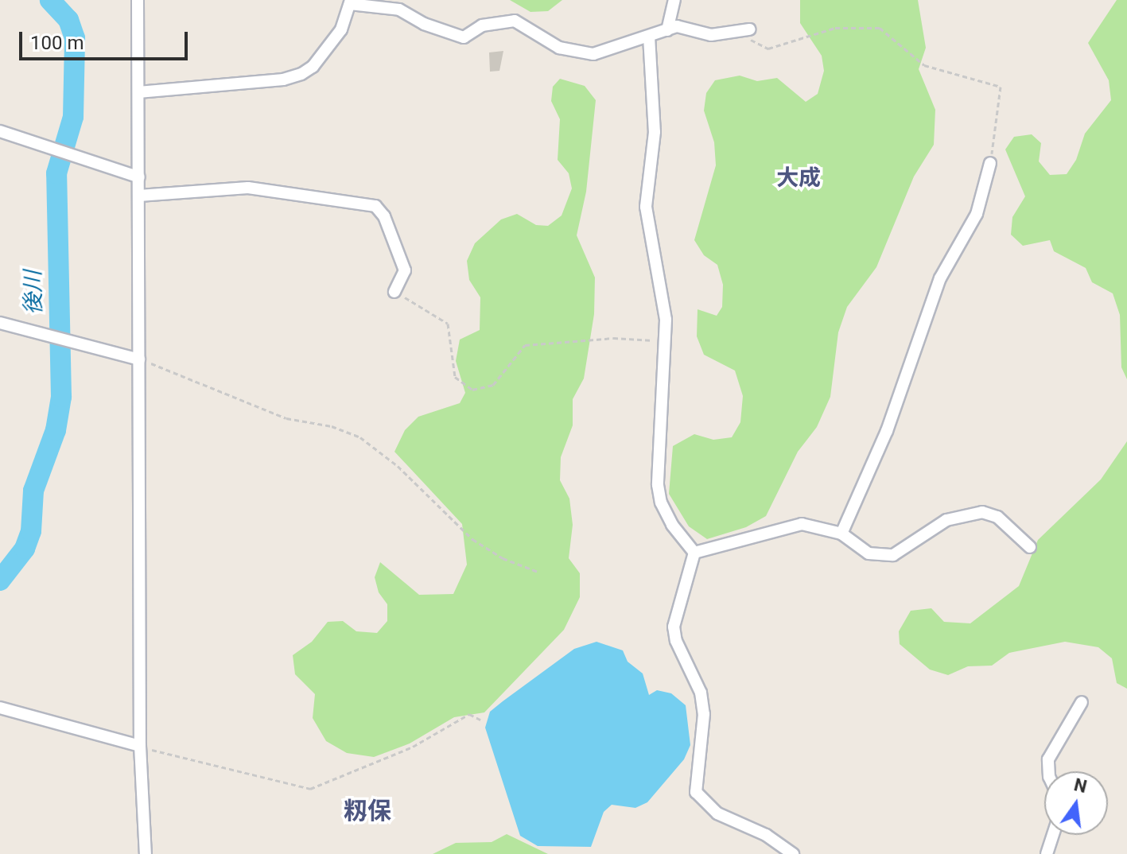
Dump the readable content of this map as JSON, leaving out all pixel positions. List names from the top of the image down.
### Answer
{
  "districts": ["大成", "籾保"],
  "water": ["後川"],
  "scale_bar": "100 m",
  "north": "top"
}
